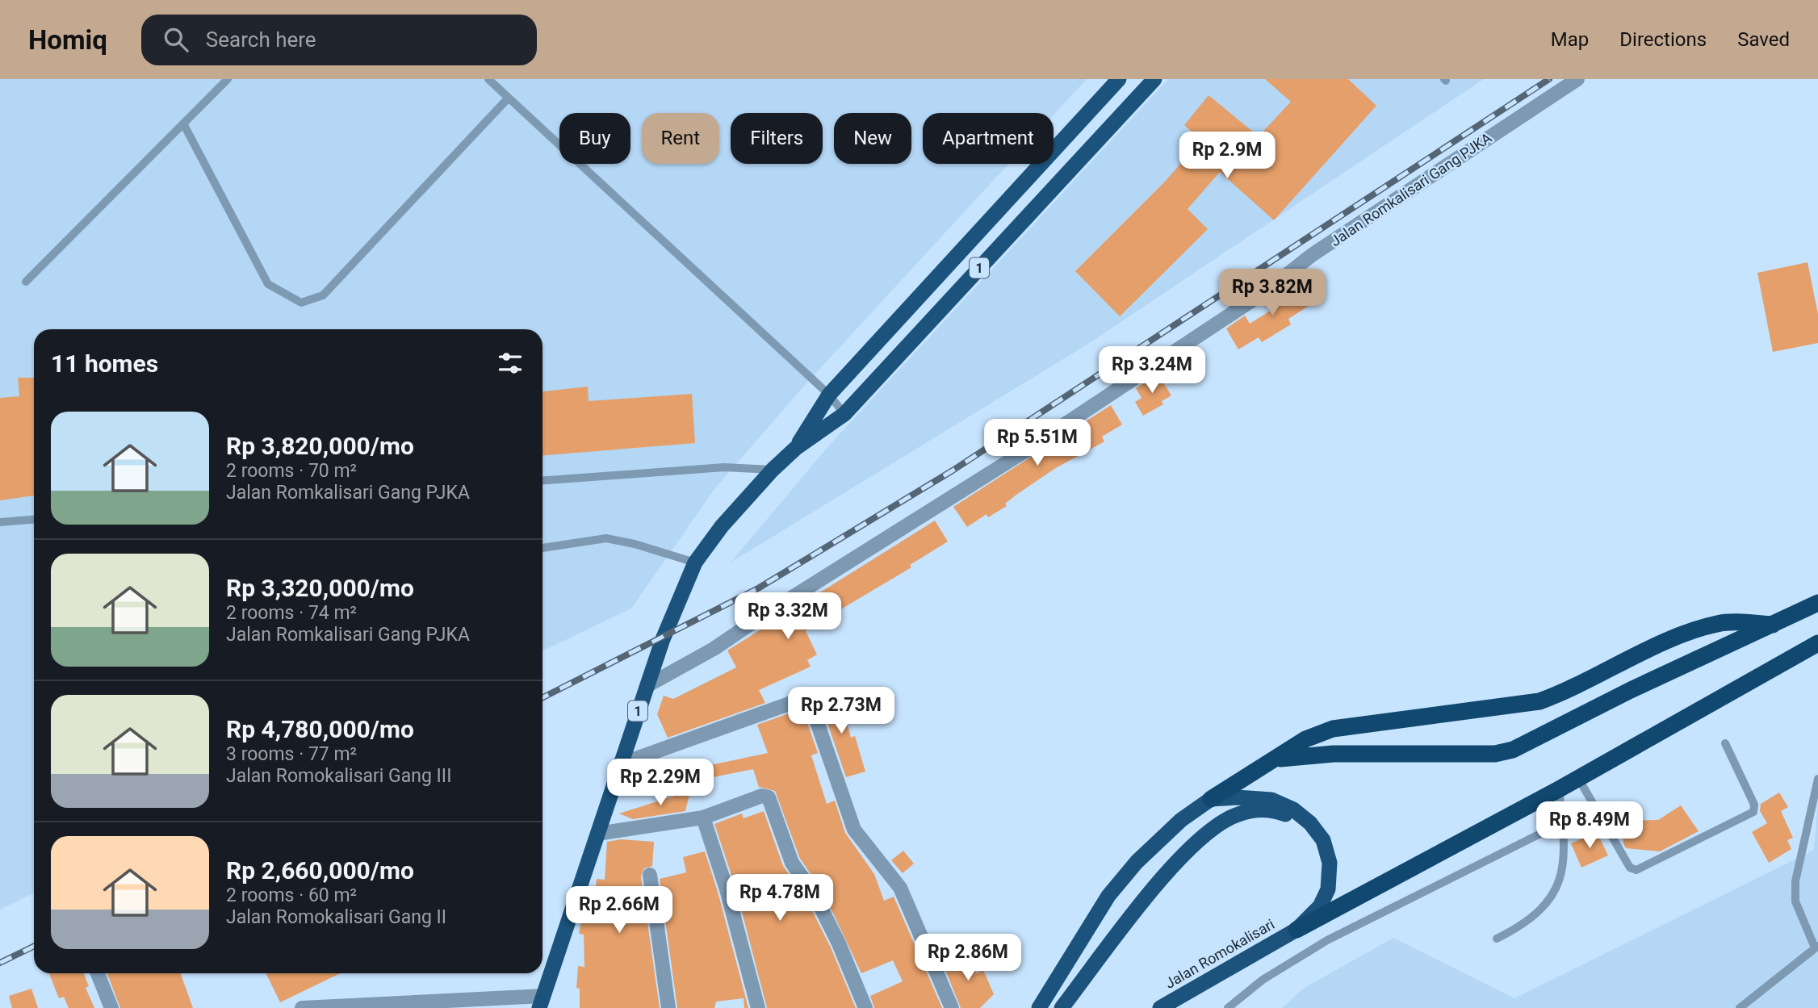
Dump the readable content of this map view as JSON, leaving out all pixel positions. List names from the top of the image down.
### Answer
{
  "streets": {
    "highway": ["1", "Jalan Romokalisari"],
    "street": ["Jalan Romkalisari Gang PJKA"]
  },
  "crossings": [
    ["Jalan Romkalisari Gang PJKA", "1"]
  ],
  "page": {
    "header": "Homiq",
    "search": "Search here",
    "nav": ["Map", "Directions", "Saved"],
    "chip": [
      "Buy",
      "Rent",
      "Filters",
      "New",
      "Apartment"
    ],
    "price": [
      "Rp 2.9M",
      "Rp 3.82M",
      "Rp 3.24M",
      "Rp 5.51M",
      "Rp 3.32M",
      "Rp 2.73M",
      "Rp 2.29M",
      "Rp 8.49M",
      "Rp 4.78M",
      "Rp 2.66M",
      "Rp 2.86M"
    ],
    "heading": "11 homes",
    "list": [
      {
        "name": "Rp 3,820,000/mo",
        "note": "2 rooms · 70 m² · Jalan Romkalisari Gang PJKA"
      },
      {
        "name": "Rp 3,320,000/mo",
        "note": "2 rooms · 74 m² · Jalan Romkalisari Gang PJKA"
      },
      {
        "name": "Rp 4,780,000/mo",
        "note": "3 rooms · 77 m² · Jalan Romokalisari Gang III"
      },
      {
        "name": "Rp 2,660,000/mo",
        "note": "2 rooms · 60 m² · Jalan Romokalisari Gang II"
      }
    ]
  }
}
